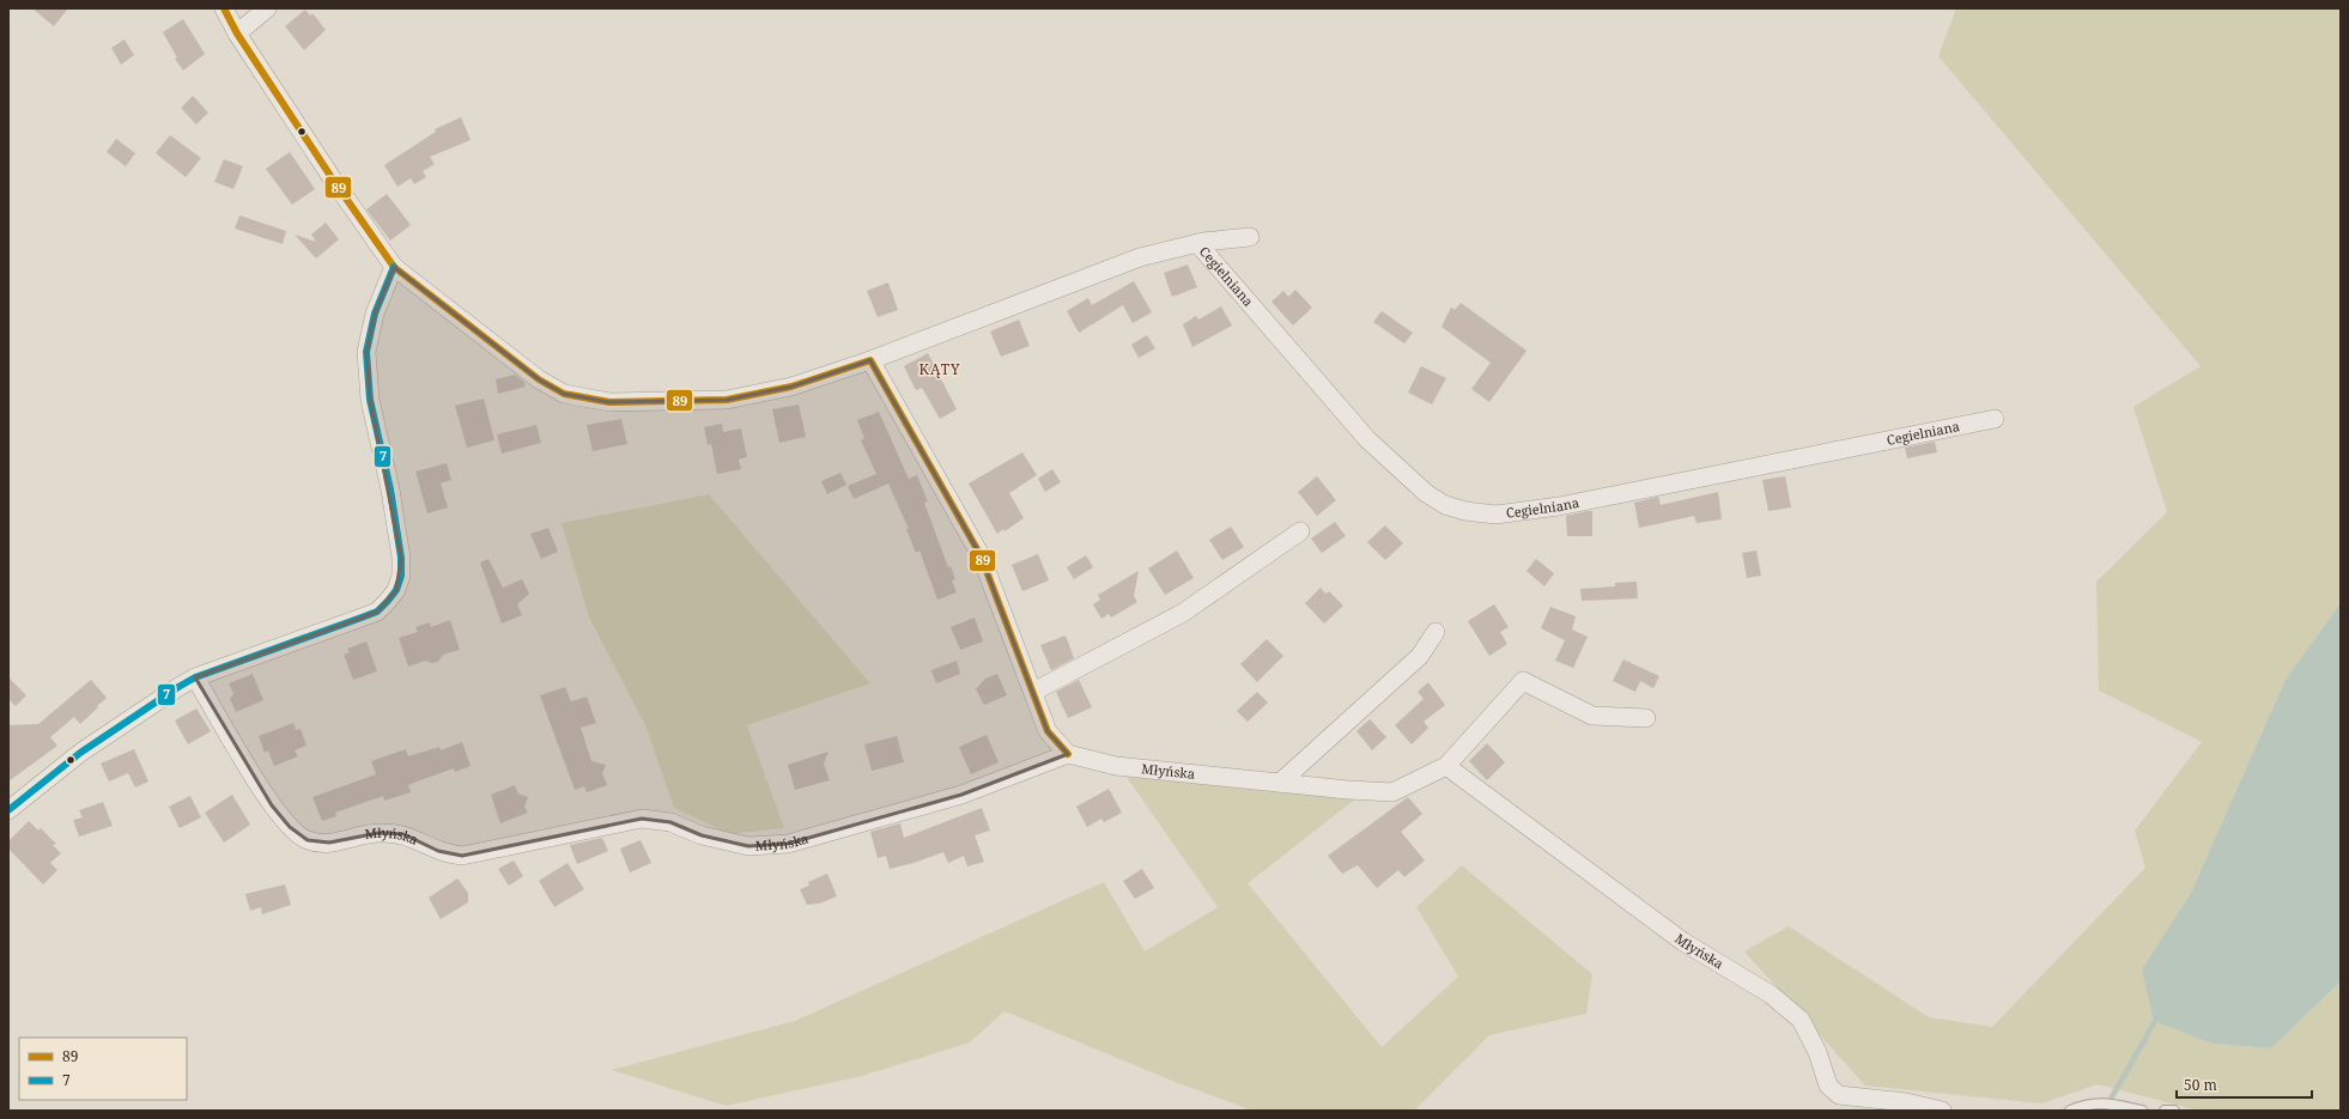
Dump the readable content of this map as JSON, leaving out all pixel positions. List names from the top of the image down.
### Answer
{
  "streets": {
    "street": ["Cegielniana", "Młyńska"]
  },
  "districts": ["KĄTY"],
  "lines": ["transit line 89", "transit line 7"],
  "legend": ["89", "7"],
  "scale_bar": "50 m"
}
